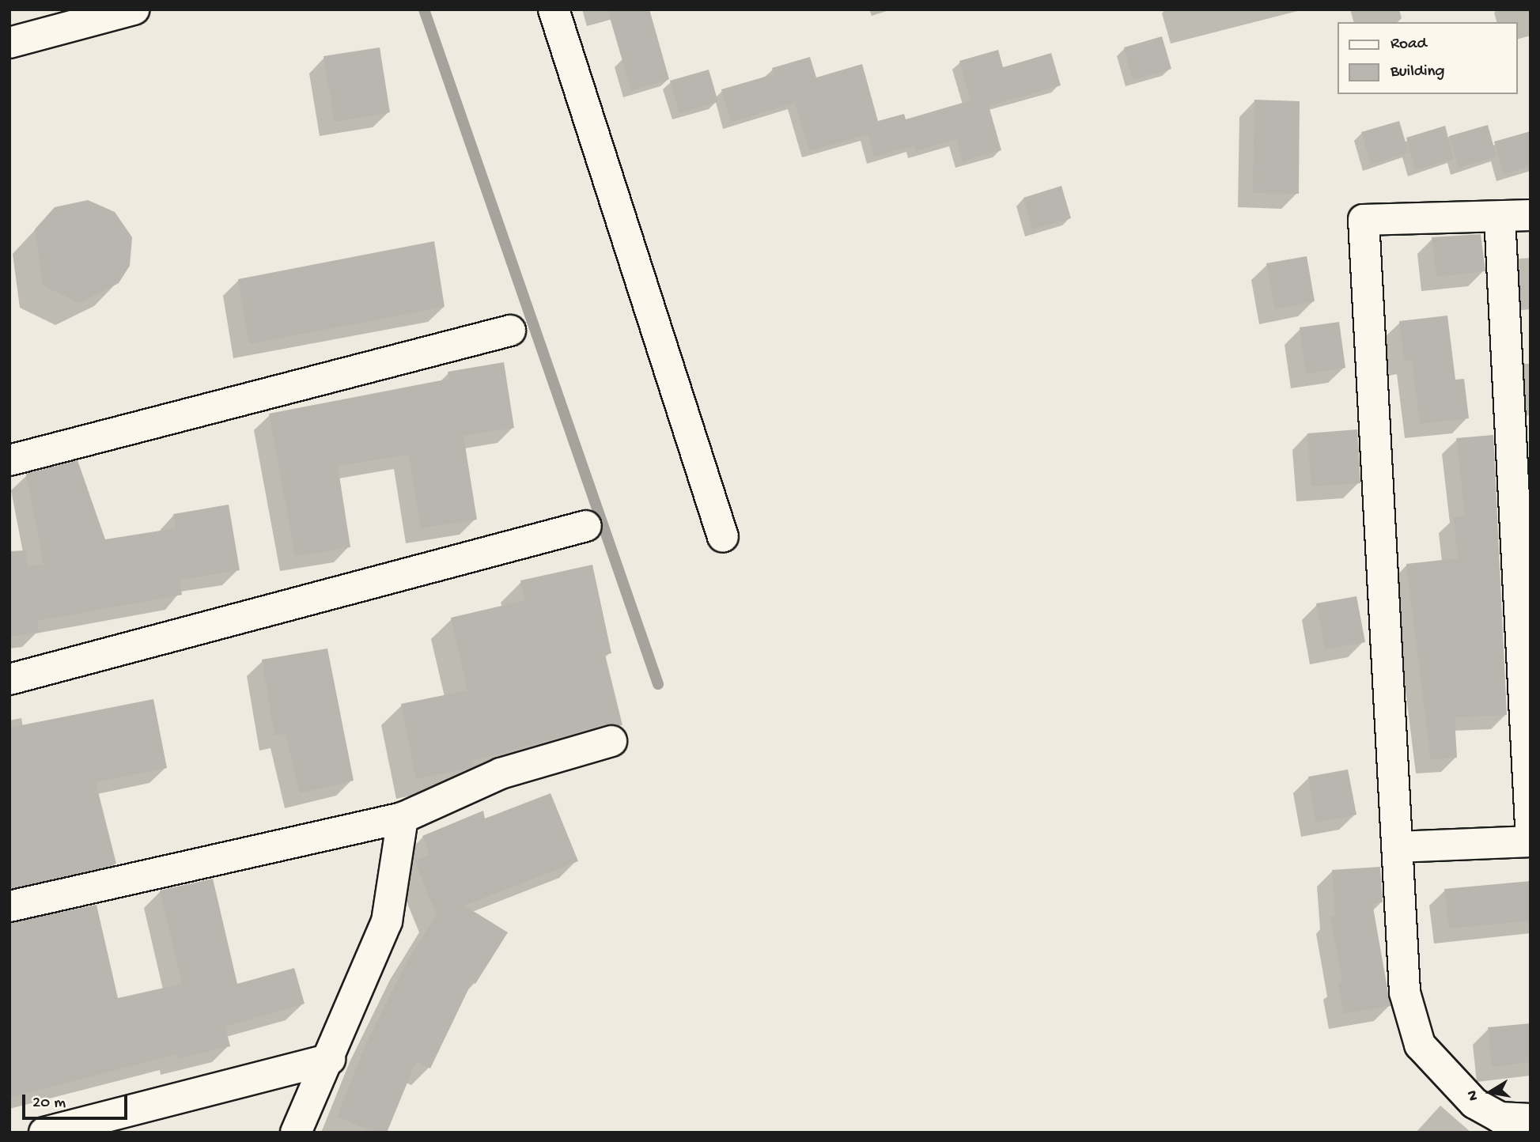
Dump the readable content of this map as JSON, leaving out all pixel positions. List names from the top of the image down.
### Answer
{
  "legend": ["Road", "Building"],
  "scale_bar": "20 m",
  "north": "left"
}
